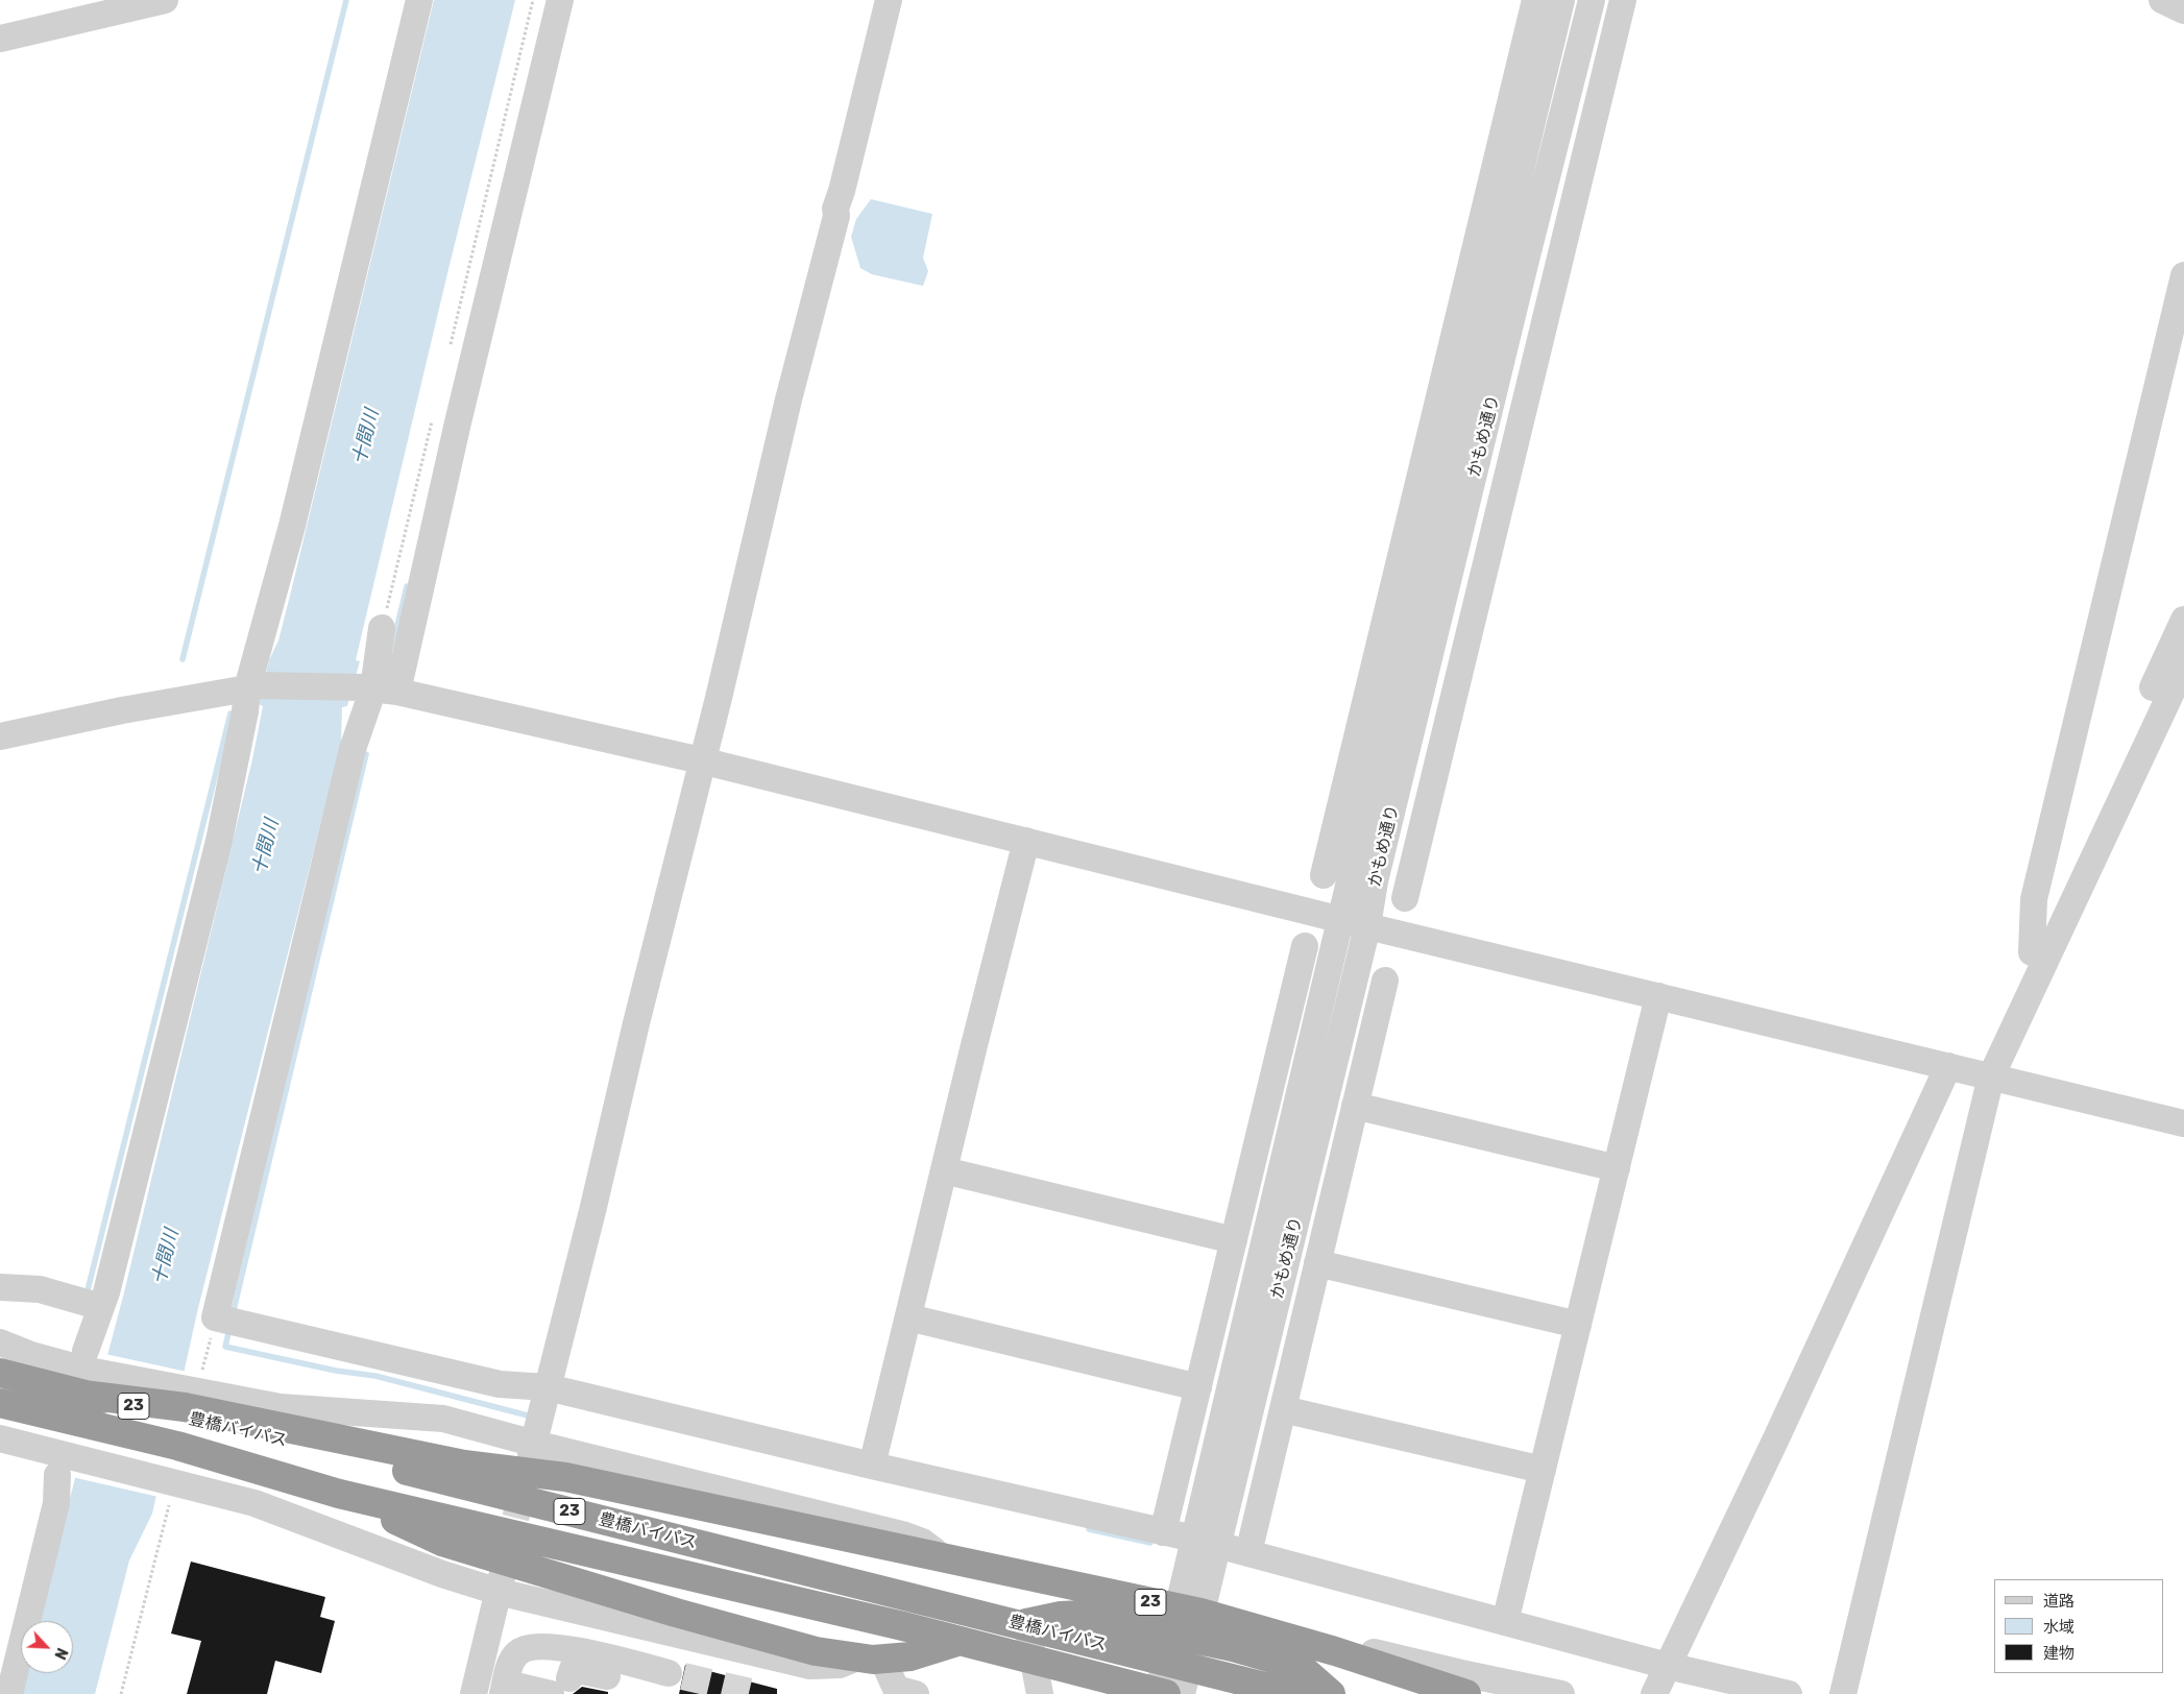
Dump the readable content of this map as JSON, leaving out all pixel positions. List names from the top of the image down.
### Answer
{
  "streets": {
    "highway": ["23", "豊橋バイパス"],
    "street": ["かもめ通り"]
  },
  "crossings": [
    ["かもめ通り", "23"],
    ["23", "豊橋バイパス"]
  ],
  "water": ["十間川"],
  "legend": ["道路", "水域", "建物"],
  "north": "bottom right"
}
